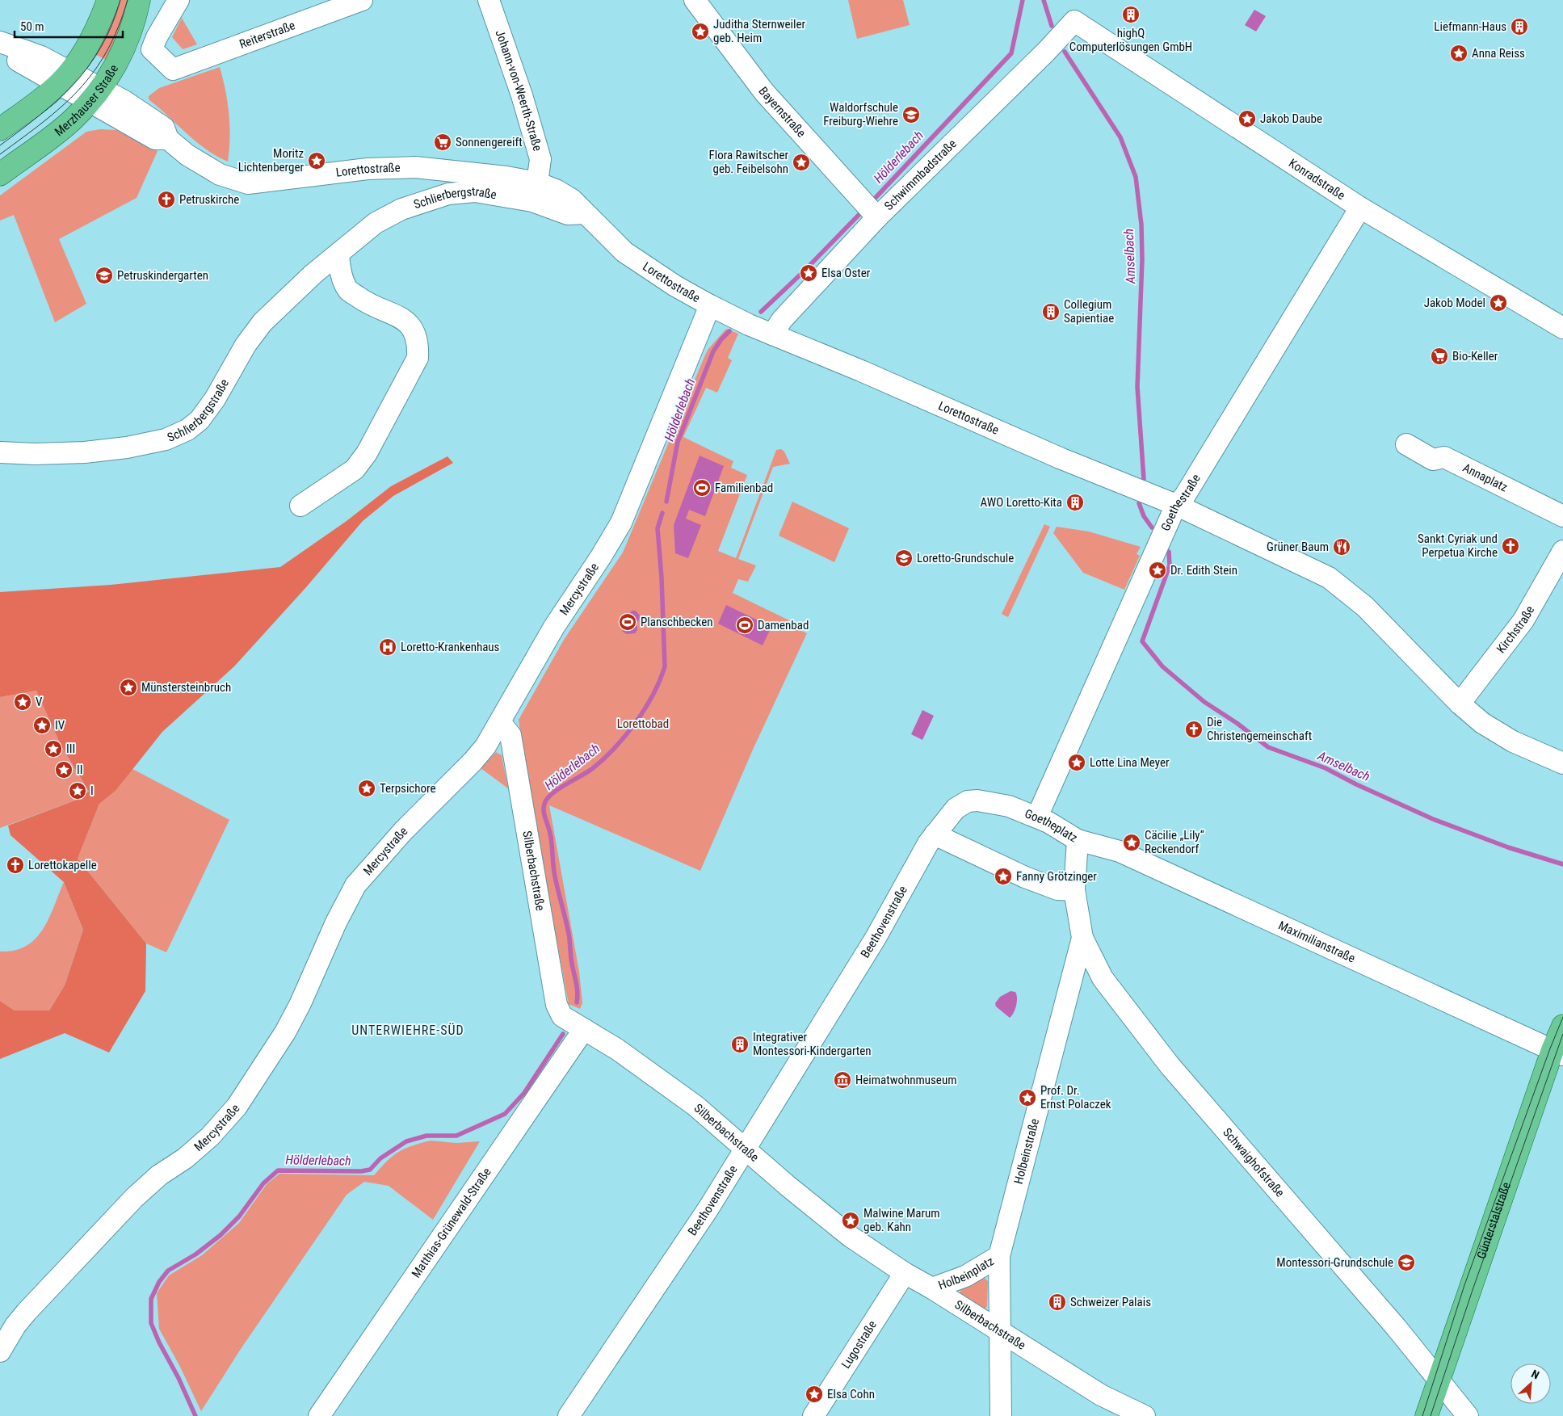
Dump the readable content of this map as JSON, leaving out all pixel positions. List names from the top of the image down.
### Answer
{
  "streets": {
    "main road": ["Merzhauser Straße", "Günterstalstraße"],
    "street": [
      "Reiterstraße",
      "Johann-von-Weerth-Straße",
      "Bayernstraße",
      "Lorettostraße",
      "Schwimmbadstraße",
      "Konradstraße",
      "Schlierbergstraße",
      "Annaplatz",
      "Goethestraße",
      "Mercystraße",
      "Kirchstraße",
      "Goetheplatz",
      "Silberbachstraße",
      "Beethovenstraße",
      "Maximilianstraße",
      "Holbeinstraße",
      "Schwaighofstraße",
      "Matthias-Grünewald-Straße",
      "Holbeinplatz",
      "Lugostraße"
    ]
  },
  "crossings": [
    ["Johann-von-Weerth-Straße", "Lorettostraße"],
    ["Merzhauser Straße", "Lorettostraße"],
    ["Bayernstraße", "Schwimmbadstraße"],
    ["Lorettostraße", "Schwimmbadstraße"],
    ["Lorettostraße", "Schlierbergstraße"],
    ["Lorettostraße", "Goethestraße"],
    ["Lorettostraße", "Mercystraße"],
    ["Lorettostraße", "Kirchstraße"],
    ["Schwimmbadstraße", "Konradstraße"],
    ["Konradstraße", "Goethestraße"],
    ["Goethestraße", "Goetheplatz"],
    ["Mercystraße", "Silberbachstraße"],
    ["Goetheplatz", "Beethovenstraße"],
    ["Goetheplatz", "Maximilianstraße"],
    ["Goetheplatz", "Holbeinstraße"],
    ["Silberbachstraße", "Beethovenstraße"],
    ["Silberbachstraße", "Holbeinstraße"],
    ["Silberbachstraße", "Matthias-Grünewald-Straße"],
    ["Silberbachstraße", "Holbeinplatz"],
    ["Silberbachstraße", "Lugostraße"],
    ["Maximilianstraße", "Günterstalstraße"],
    ["Holbeinstraße", "Schwaighofstraße"],
    ["Holbeinstraße", "Holbeinplatz"],
    ["Schwaighofstraße", "Günterstalstraße"]
  ],
  "districts": ["UNTERWIEHRE-SÜD"],
  "water": ["Hölderlebach", "Amselbach"],
  "parks": ["Lorettobad"],
  "places": {
    "building": [
      "highQ Computerlösungen GmbH",
      "Liefmann-Haus",
      "Collegium Sapientiae",
      "AWO Loretto-Kita",
      "Integrativer Montessori-Kindergarten",
      "Schweizer Palais"
    ],
    "place": [
      "Juditha Sternweiler geb. Heim",
      "Anna Reiss",
      "Jakob Daube",
      "Moritz Lichtenberger",
      "Flora Rawitscher geb. Feibelsohn",
      "Elsa Oster",
      "Jakob Model",
      "Dr. Edith Stein",
      "Münstersteinbruch",
      "V",
      "IV",
      "III",
      "Lotte Lina Meyer",
      "II",
      "Terpsichore",
      "I",
      "Cäcilie „Lily“ Reckendorf",
      "Fanny Grötzinger",
      "Prof. Dr. Ernst Polaczek",
      "Malwine Marum geb. Kahn",
      "Elsa Cohn"
    ],
    "school or university": [
      "Waldorfschule Freiburg-Wiehre",
      "Petruskindergarten",
      "Loretto-Grundschule",
      "Montessori-Grundschule"
    ],
    "supermarket": ["Sonnengereift", "Bio-Keller"],
    "church": [
      "Petruskirche",
      "Sankt Cyriak und Perpetua Kirche",
      "Die Christengemeinschaft",
      "Lorettokapelle"
    ],
    "sports": ["Familienbad", "Planschbecken", "Damenbad"],
    "restaurant": ["Grüner Baum"],
    "hospital": ["Loretto-Krankenhaus"],
    "museum": ["Heimatwohnmuseum"]
  },
  "scale_bar": "50 m",
  "north": "top right"
}
